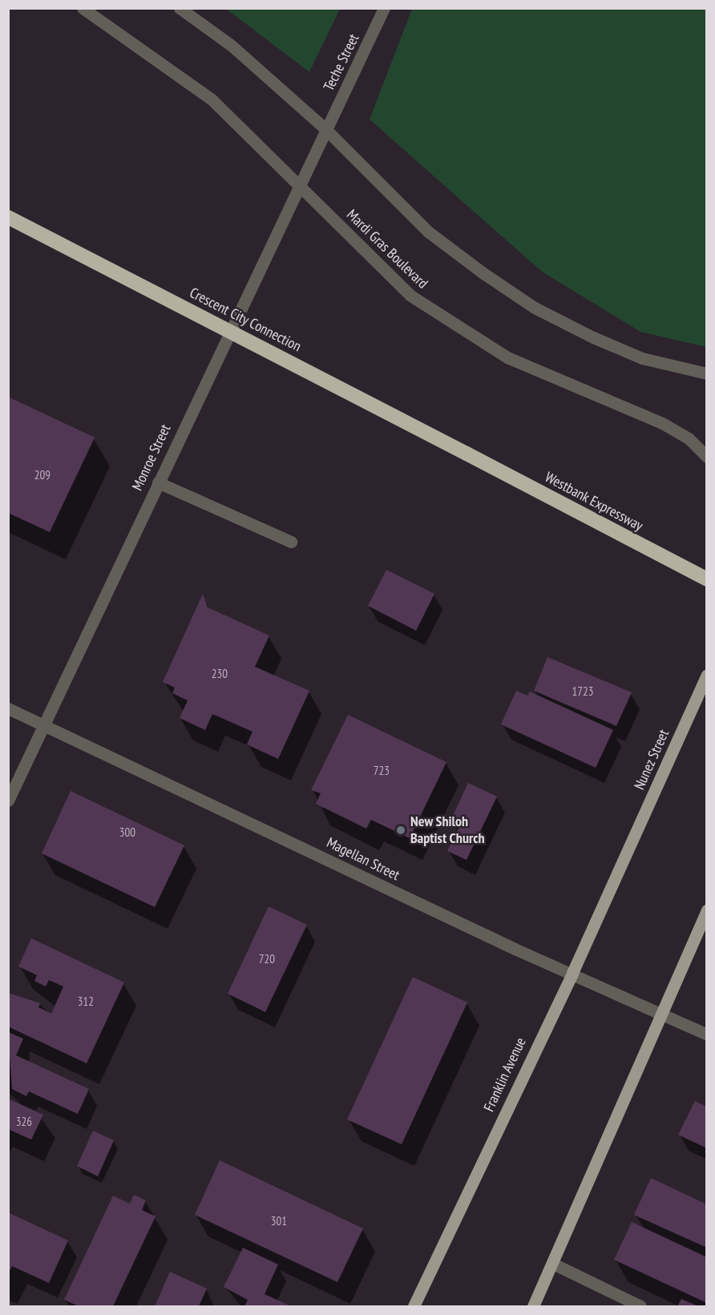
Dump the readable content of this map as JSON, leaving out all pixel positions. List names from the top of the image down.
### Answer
{
  "streets": {
    "highway": ["Crescent City Connection", "Westbank Expressway"],
    "main road": ["Nunez Street", "Franklin Avenue"],
    "street": [
      "Teche Street",
      "Mardi Gras Boulevard",
      "Monroe Street",
      "Magellan Street"
    ]
  },
  "crossings": [
    ["Teche Street", "Monroe Street"],
    ["Mardi Gras Boulevard", "Monroe Street"],
    ["Crescent City Connection", "Westbank Expressway"],
    ["Monroe Street", "Magellan Street"],
    ["Nunez Street", "Franklin Avenue"],
    ["Magellan Street", "Franklin Avenue"]
  ],
  "places": ["New Shiloh Baptist Church"],
  "house_numbers": [
    "209",
    "230",
    "1723",
    "723",
    "300",
    "720",
    "312",
    "326",
    "301"
  ]
}
